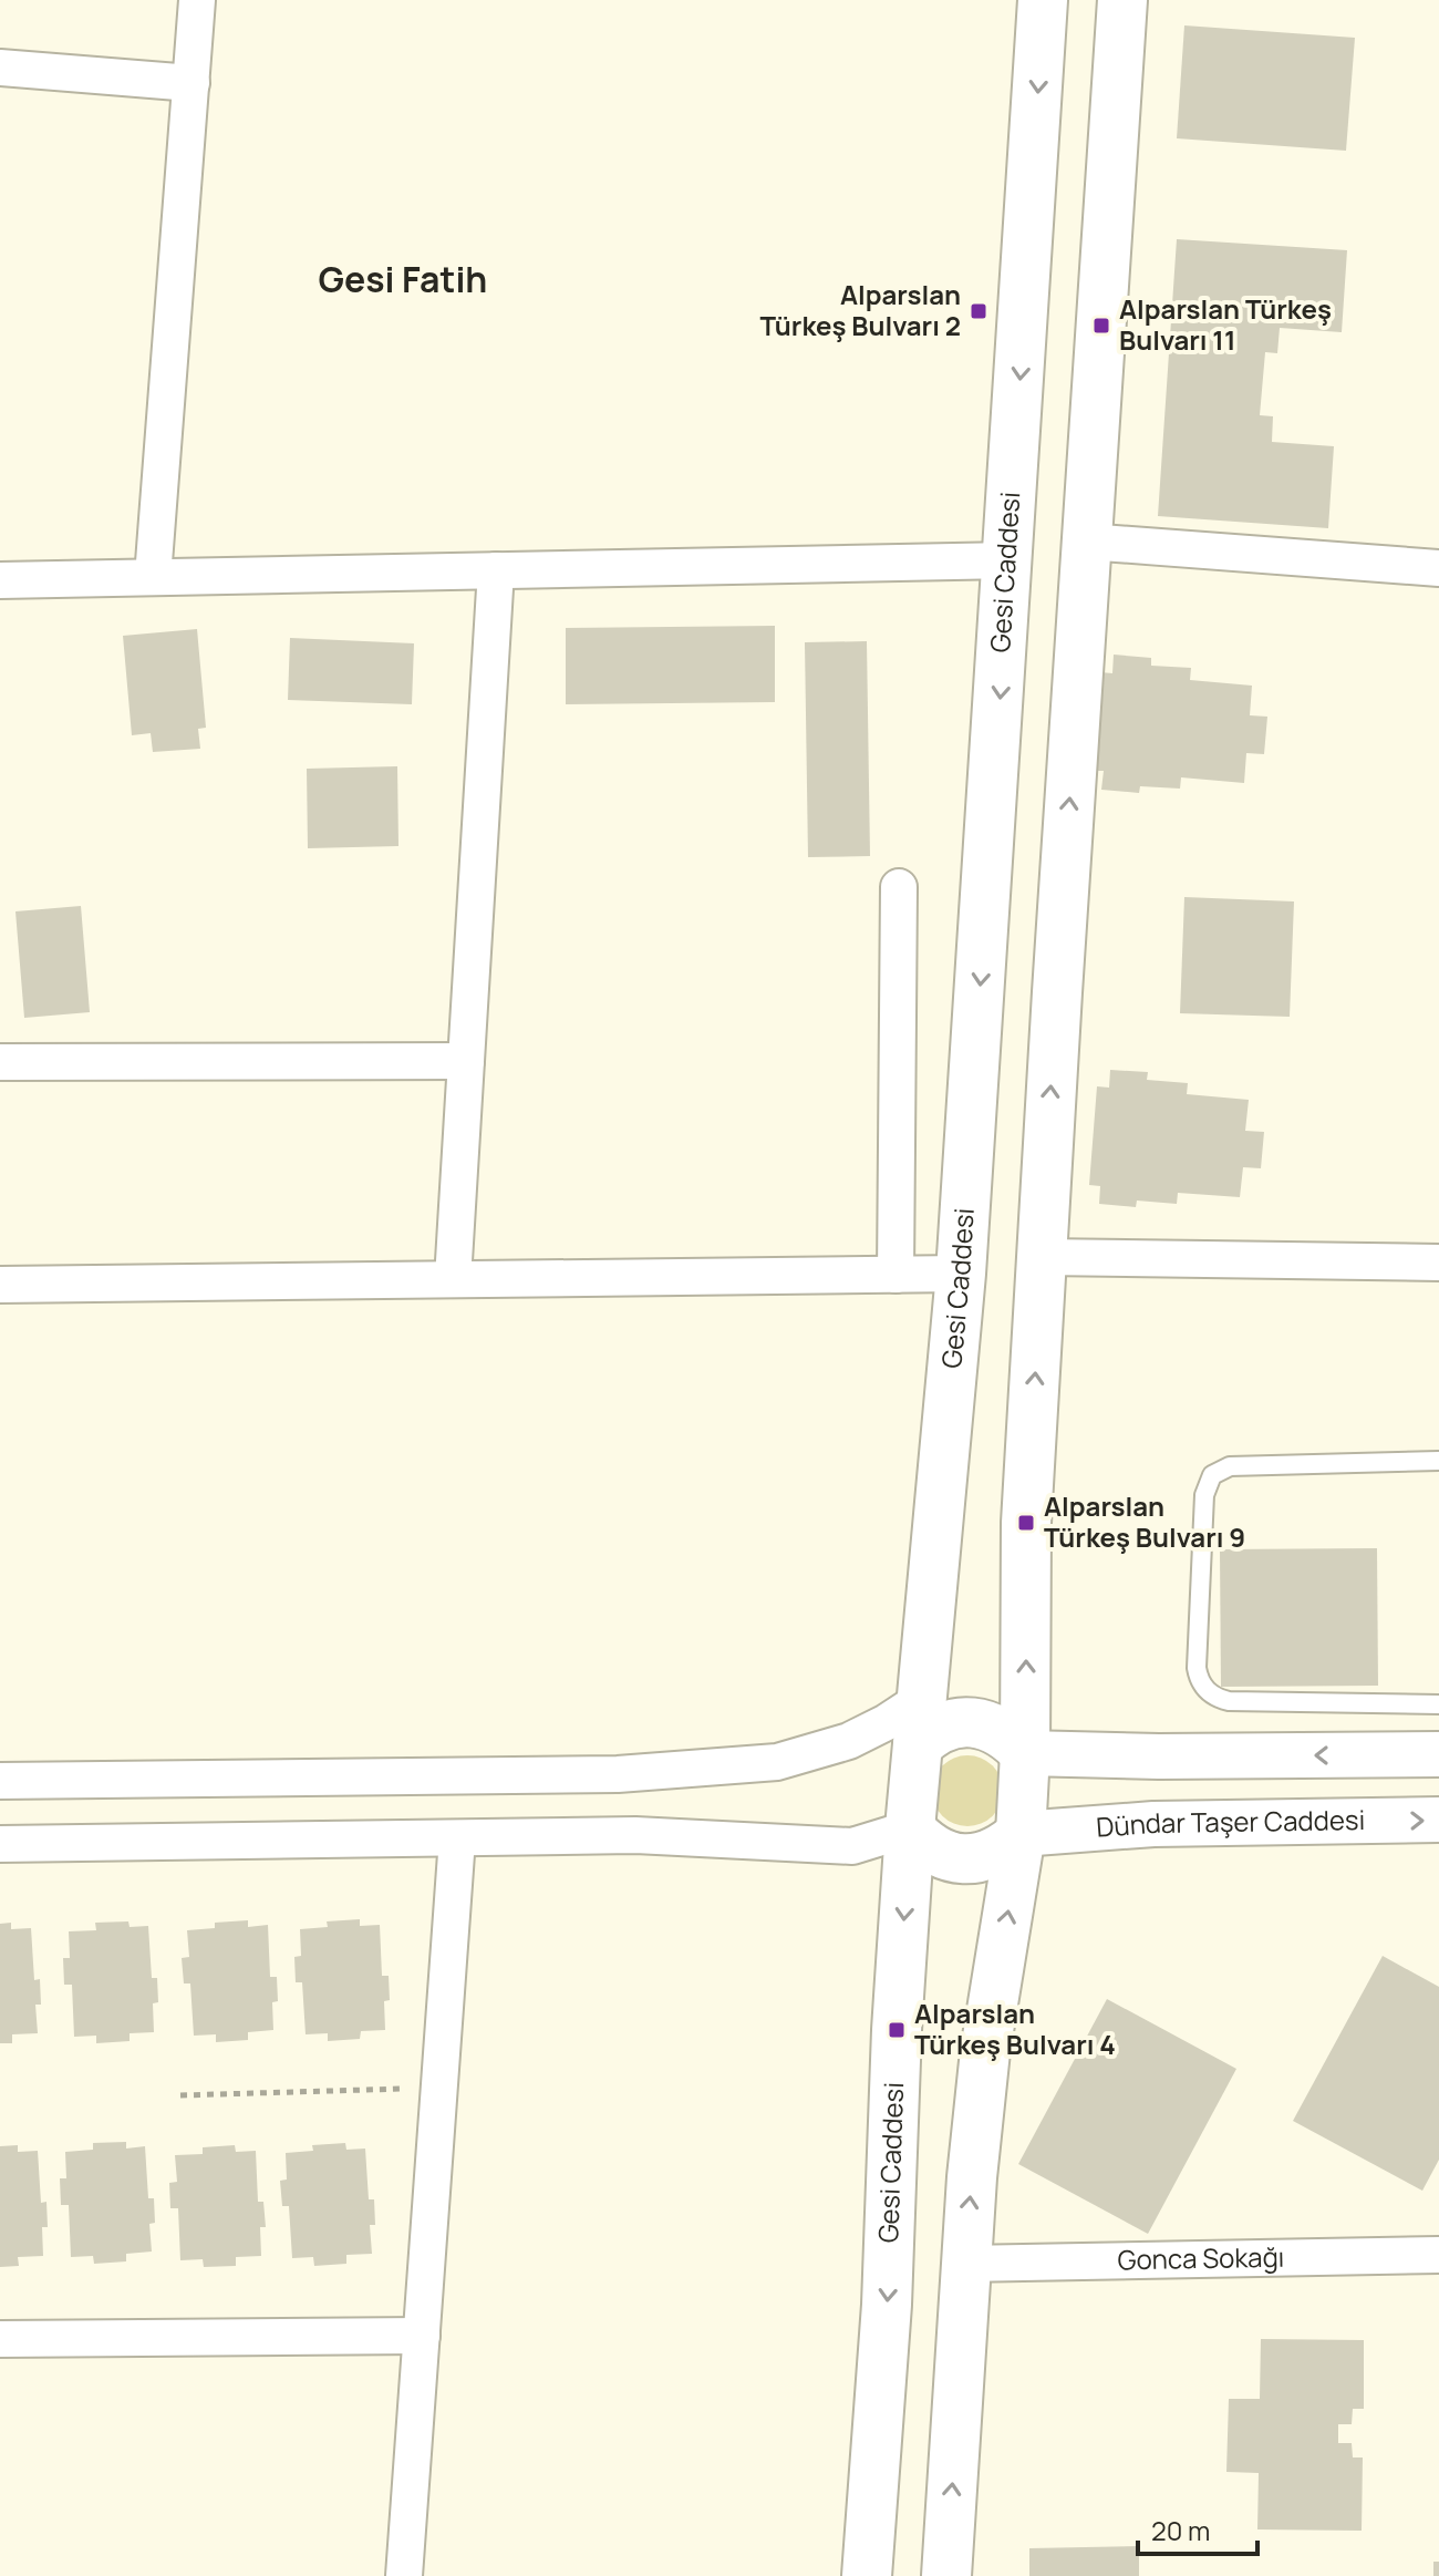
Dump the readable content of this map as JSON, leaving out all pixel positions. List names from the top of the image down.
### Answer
{
  "streets": {
    "main road": ["Gesi Caddesi"],
    "street": ["Dündar Taşer Caddesi", "Gonca Sokağı"]
  },
  "crossings": [
    ["Gesi Caddesi", "Dündar Taşer Caddesi"]
  ],
  "districts": ["Gesi Fatih"],
  "places": {
    "transit": [
      "Alparslan Türkeş Bulvarı 2",
      "Alparslan Türkeş Bulvarı 11",
      "Alparslan Türkeş Bulvarı 9",
      "Alparslan Türkeş Bulvarı 4"
    ]
  },
  "scale_bar": "20 m"
}
